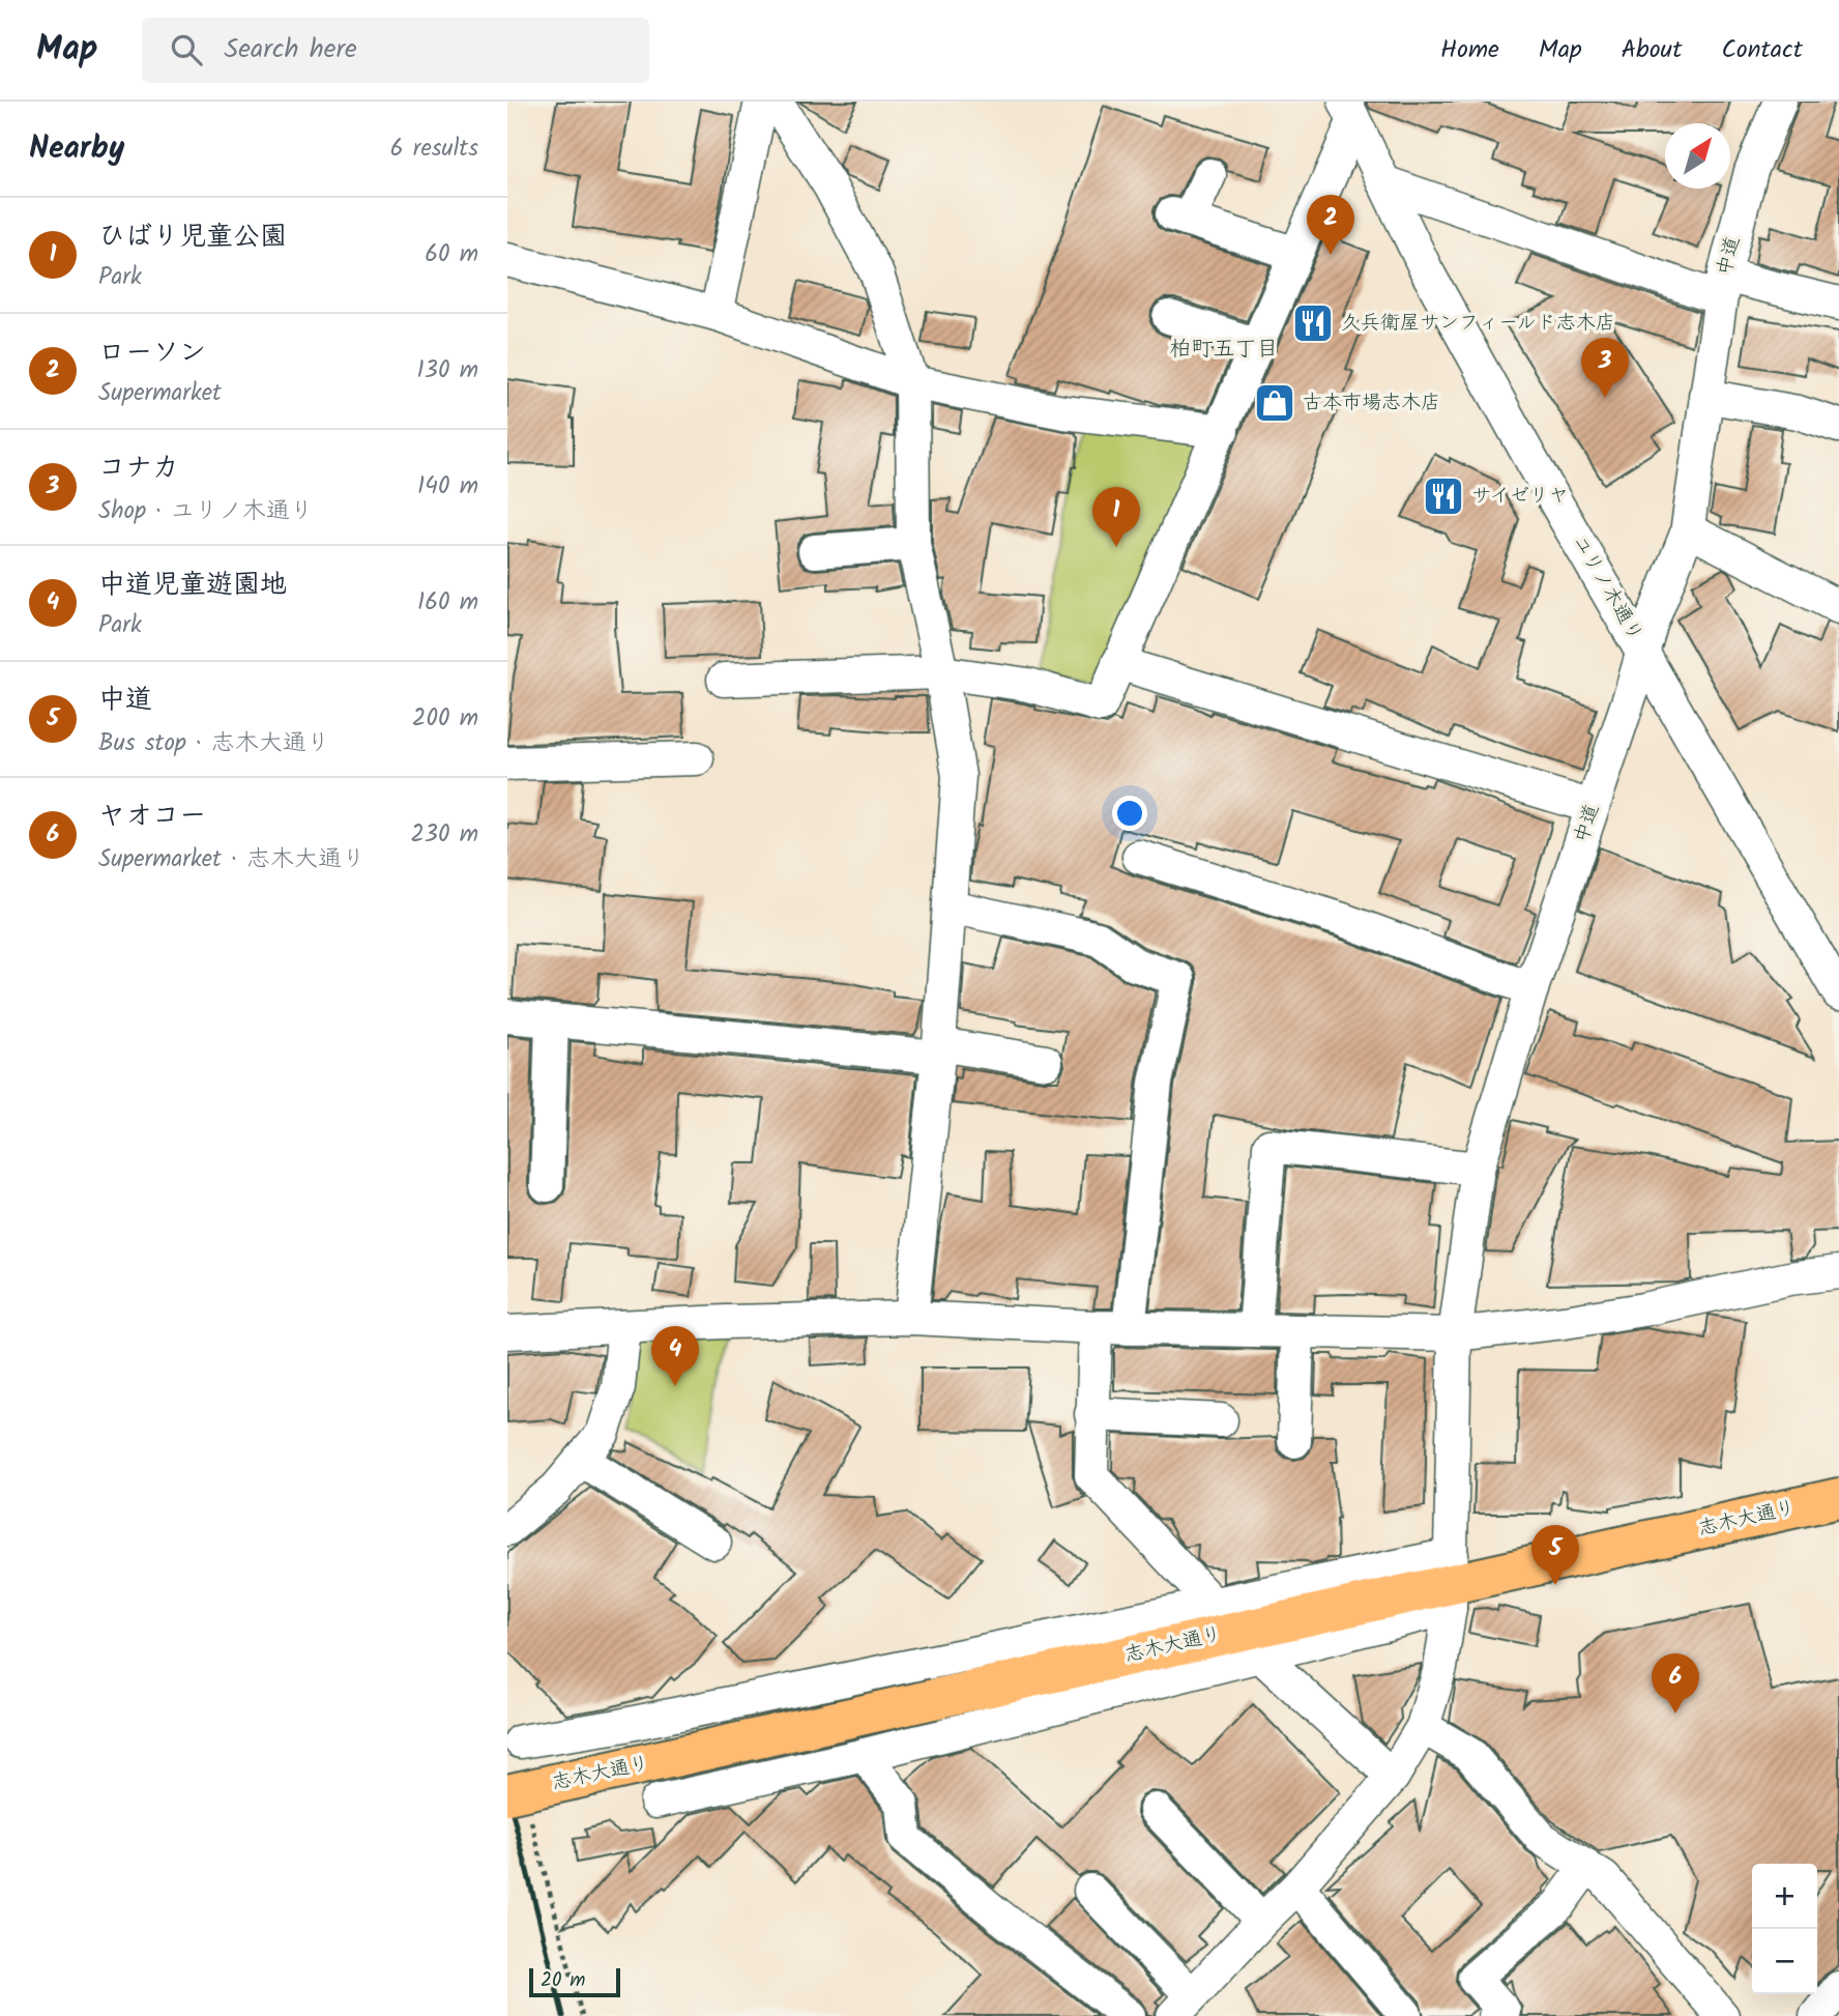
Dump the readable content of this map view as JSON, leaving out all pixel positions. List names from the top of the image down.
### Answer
{
  "streets": {
    "main road": ["志木大通り"],
    "street": ["中道", "ユリノ木通り"]
  },
  "crossings": [
    ["中道", "ユリノ木通り"],
    ["中道", "志木大通り"]
  ],
  "districts": ["柏町五丁目"],
  "places": {
    "restaurant": ["久兵衛屋サンフィールド志木店", "サイゼリヤ"],
    "shop": ["古本市場志木店"]
  },
  "scale_bar": "20 m",
  "north": "top right",
  "page": {
    "header": "Map",
    "search": "Search here",
    "nav": [
      "Home",
      "Map",
      "About",
      "Contact"
    ],
    "heading": ["Nearby", "6 results"],
    "pins": [
      "2",
      "3",
      "1",
      "4",
      "5",
      "6"
    ],
    "list": [
      {
        "mark": "1",
        "name": "ひばり児童公園",
        "note": "Park",
        "value": "60 m"
      },
      {
        "mark": "2",
        "name": "ローソン",
        "note": "Supermarket",
        "value": "130 m"
      },
      {
        "mark": "3",
        "name": "コナカ",
        "note": "Shop · ユリノ木通り",
        "value": "140 m"
      },
      {
        "mark": "4",
        "name": "中道児童遊園地",
        "note": "Park",
        "value": "160 m"
      },
      {
        "mark": "5",
        "name": "中道",
        "note": "Bus stop · 志木大通り",
        "value": "200 m"
      },
      {
        "mark": "6",
        "name": "ヤオコー",
        "note": "Supermarket · 志木大通り",
        "value": "230 m"
      }
    ],
    "map_buttons": ["+", "−"],
    "scale": "20 m"
  }
}
